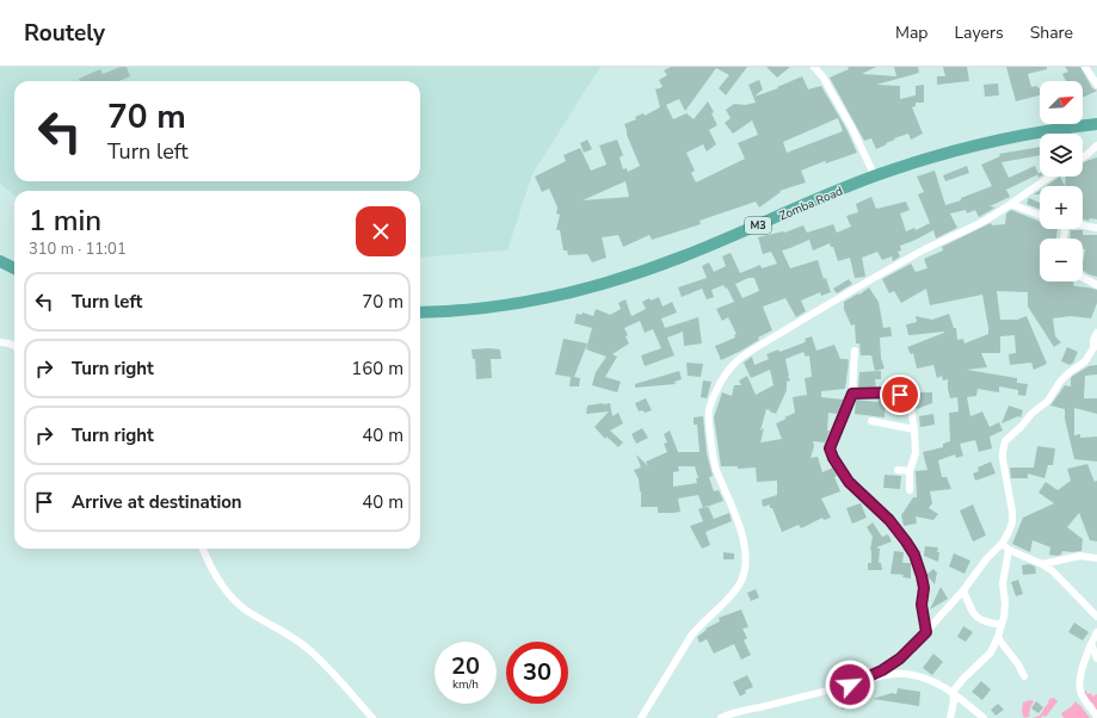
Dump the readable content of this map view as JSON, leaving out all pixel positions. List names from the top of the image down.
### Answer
{
  "streets": {
    "highway": ["Zomba Road", "M3"]
  },
  "north": "top right",
  "page": {
    "header": "Routely",
    "nav": ["Map", "Layers", "Share"],
    "map_buttons": ["+", "−"],
    "turn": ["70 m", "Turn left"],
    "heading": ["1 min", "310 m · 11:01"],
    "list": [
      {
        "name": "Turn left",
        "value": "70 m"
      },
      {
        "name": "Turn right",
        "value": "160 m"
      },
      {
        "name": "Turn right",
        "value": "40 m"
      },
      {
        "name": "Arrive at destination",
        "value": "40 m"
      }
    ],
    "speed": "20 km/h",
    "limit": "30"
  }
}
